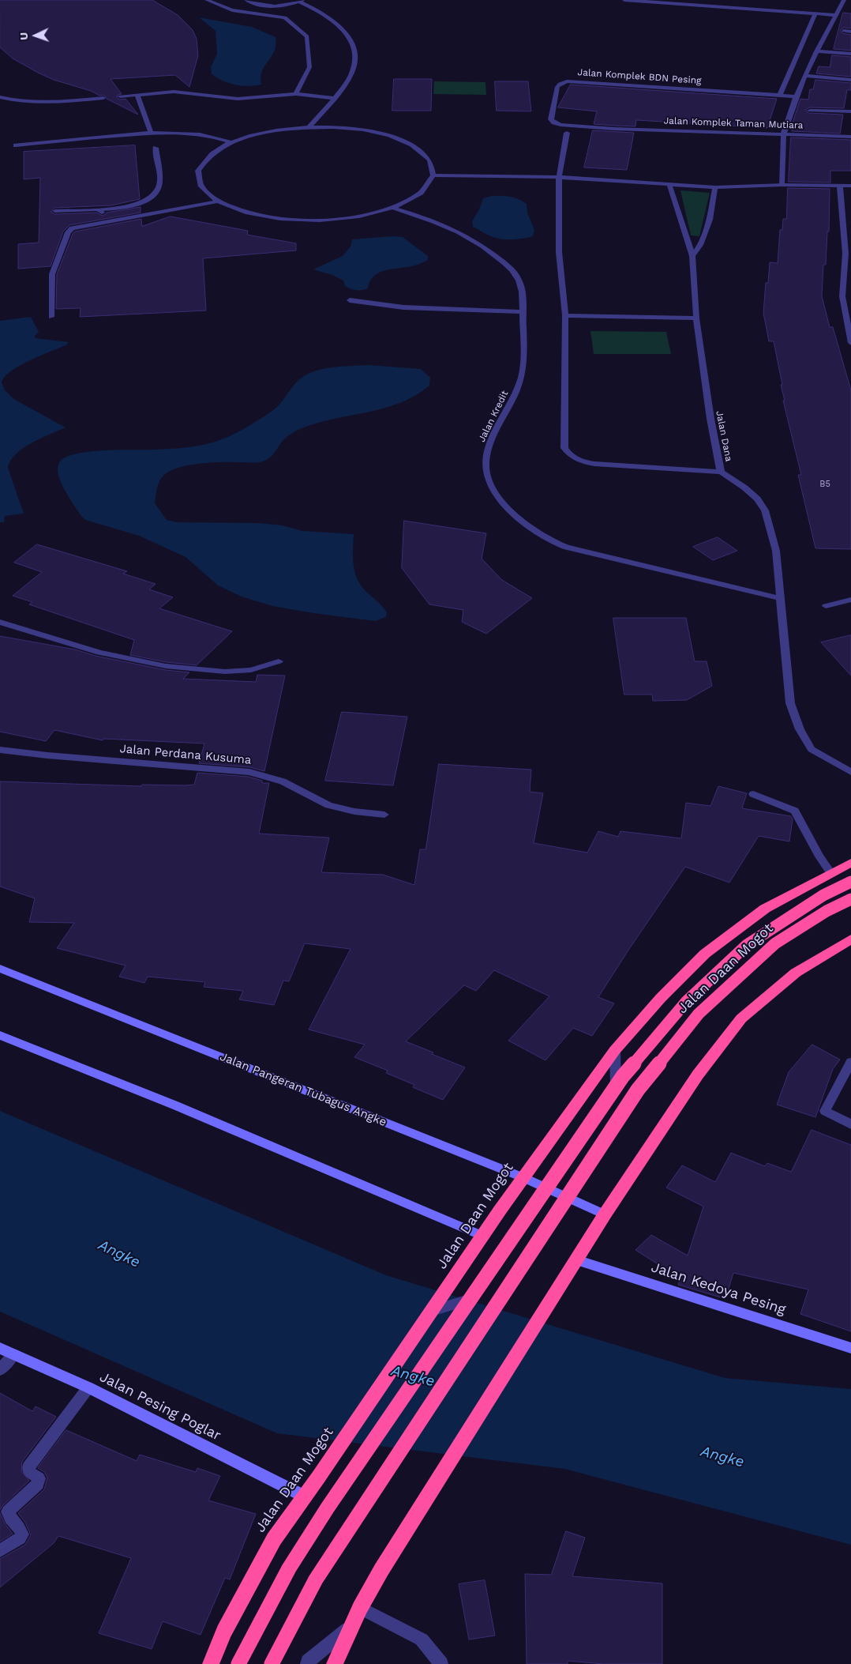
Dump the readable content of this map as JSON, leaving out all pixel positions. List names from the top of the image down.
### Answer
{
  "streets": {
    "highway": ["Jalan Daan Mogot"],
    "main road": ["Jalan Pangeran Tubagus Angke", "Jalan Kedoya Pesing", "Jalan Pesing Poglar"],
    "street": [
      "Jalan Komplek BDN Pesing",
      "Jalan Komplek Taman Mutiara",
      "Jalan Kredit",
      "Jalan Dana",
      "Jalan Perdana Kusuma"
    ]
  },
  "crossings": [
    ["Jalan Komplek BDN Pesing", "Jalan Komplek Taman Mutiara"],
    ["Jalan Kredit", "Jalan Dana"],
    ["Jalan Daan Mogot", "Jalan Pangeran Tubagus Angke"],
    ["Jalan Daan Mogot", "Jalan Pesing Poglar"]
  ],
  "water": ["Angke"],
  "house_numbers": ["B5"],
  "north": "left"
}
